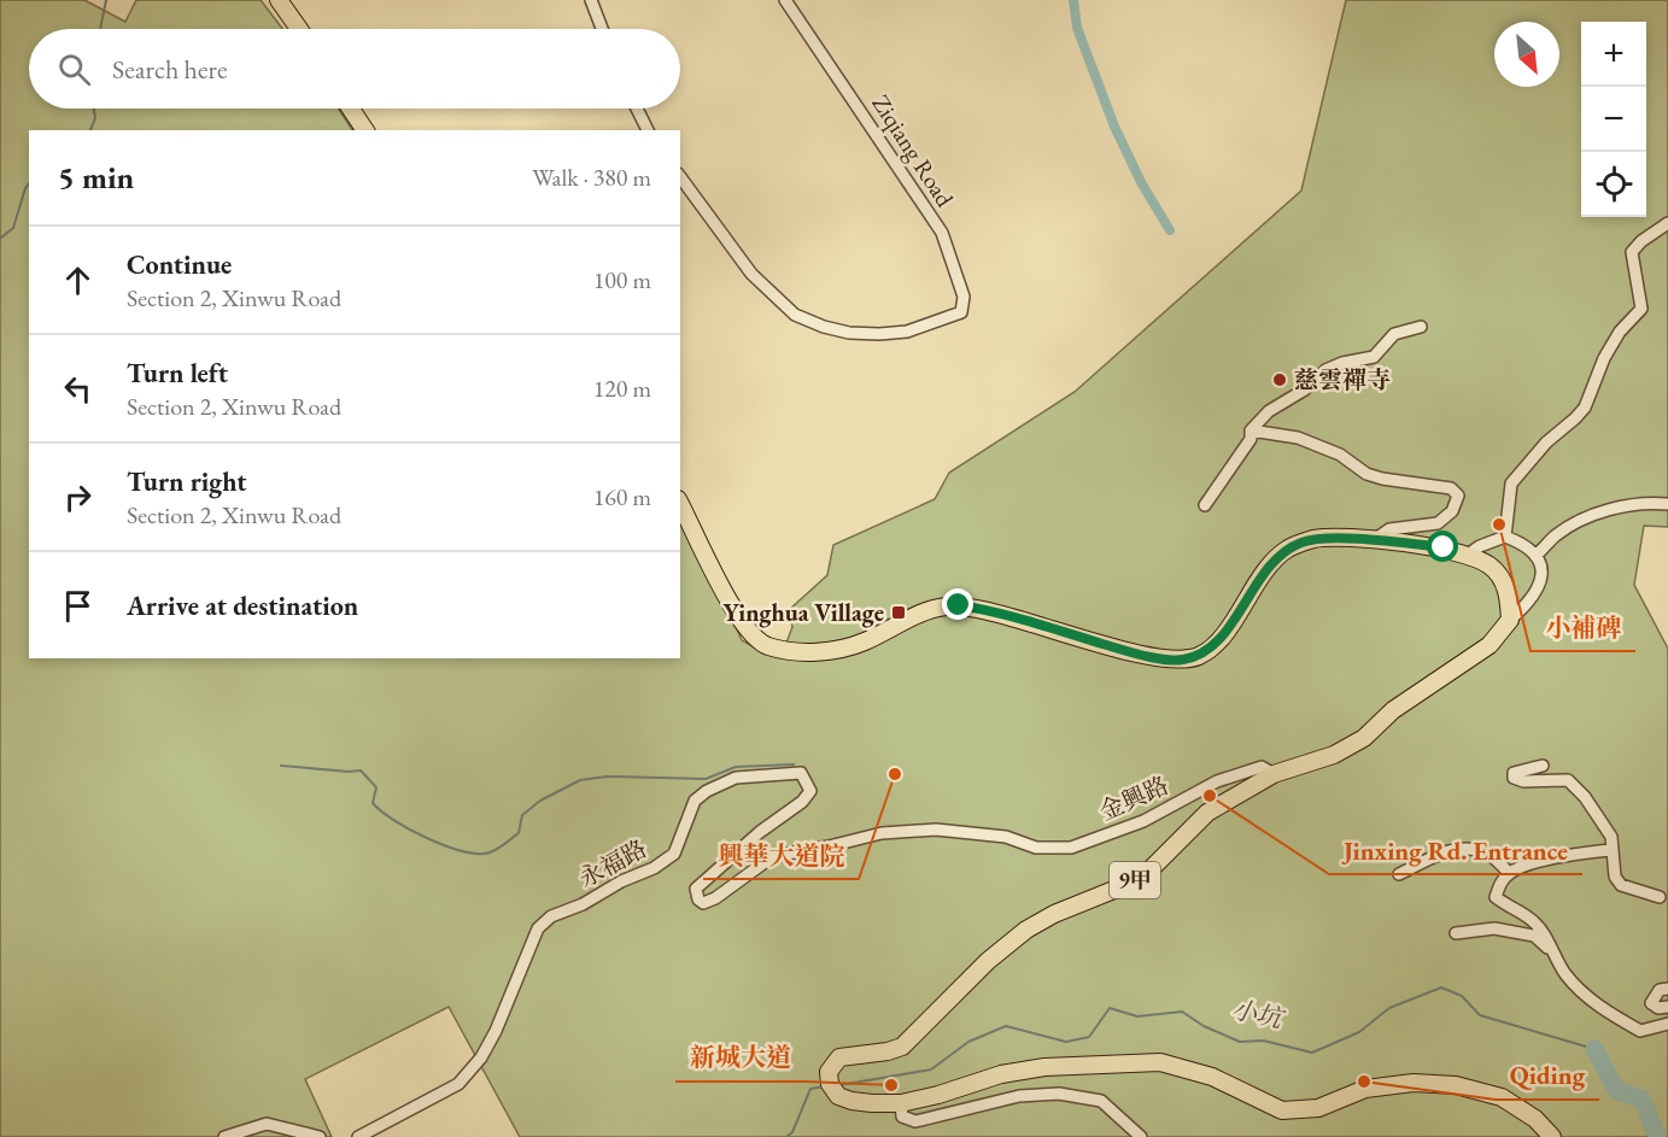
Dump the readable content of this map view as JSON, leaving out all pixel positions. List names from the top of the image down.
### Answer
{
  "streets": {
    "main road": ["9甲"],
    "street": ["Ziqiang Road", "金興路", "永福路"]
  },
  "crossings": [
    ["金興路", "永福路"],
    ["金興路", "9甲"]
  ],
  "water": ["小坑"],
  "places": {
    "other": [
      "慈雲禪寺",
      "小補碑",
      "興華大道院",
      "Jinxing Rd. Entrance",
      "Qiding",
      "新城大道"
    ],
    "transit": ["Yinghua Village"]
  },
  "north": "bottom right",
  "page": {
    "map_buttons": ["+", "−"],
    "search": "Search here",
    "heading": ["5 min", "Walk · 380 m"],
    "list": [
      ["Continue", "Section 2, Xinwu Road", "100 m"],
      ["Turn left", "Section 2, Xinwu Road", "120 m"],
      ["Turn right", "Section 2, Xinwu Road", "160 m"],
      "Arrive at destination"
    ]
  }
}
